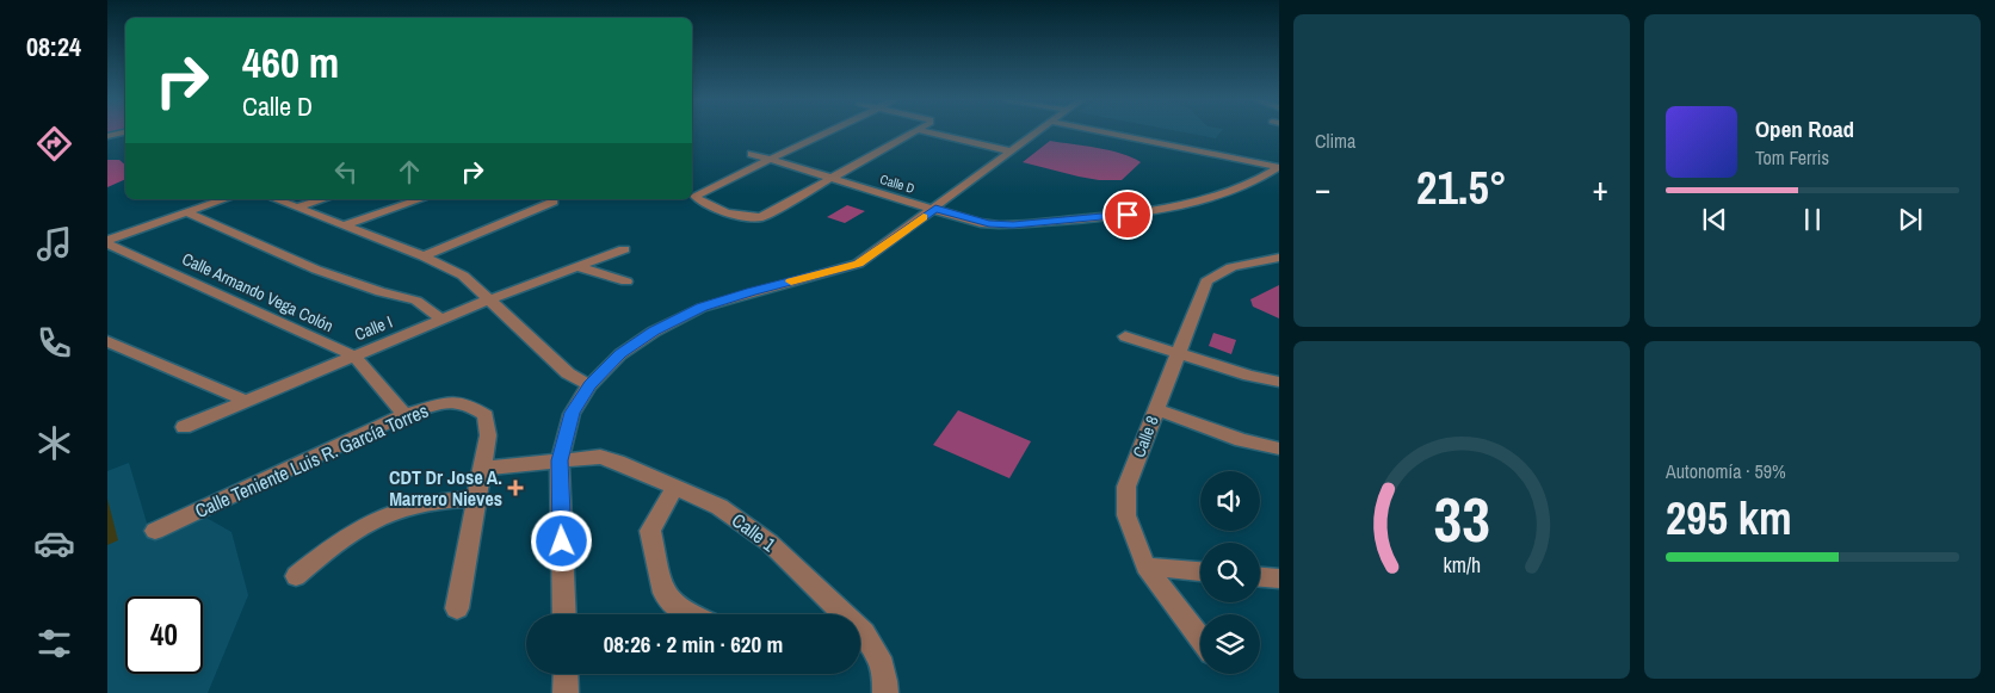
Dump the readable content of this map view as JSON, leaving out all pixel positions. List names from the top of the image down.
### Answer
{
  "streets": {
    "street": [
      "Calle D",
      "Calle Armando Vega Colón",
      "Calle I",
      "Calle 8",
      "Calle Teniente Luis R. García Torres",
      "Calle 1"
    ]
  },
  "crossings": [
    ["Calle Armando Vega Colón", "Calle I"],
    ["Calle Armando Vega Colón", "Calle Teniente Luis R. García Torres"],
    ["Calle Teniente Luis R. García Torres", "Calle 1"]
  ],
  "places": {
    "health": ["CDT Dr Jose A. Marrero Nieves"]
  },
  "page": {
    "tabs": "08:24",
    "tile": [
      "Clima",
      ["Autonomía · 59%", "295 km"]
    ],
    "turn": ["460 m", "Calle D"],
    "song": ["Open Road", "Tom Ferris"],
    "heat": ["−", "21.5°", "+"],
    "limit": "40",
    "trip": "08:26 · 2 min · 620 m",
    "gauge": ["33", "km/h"]
  }
}
